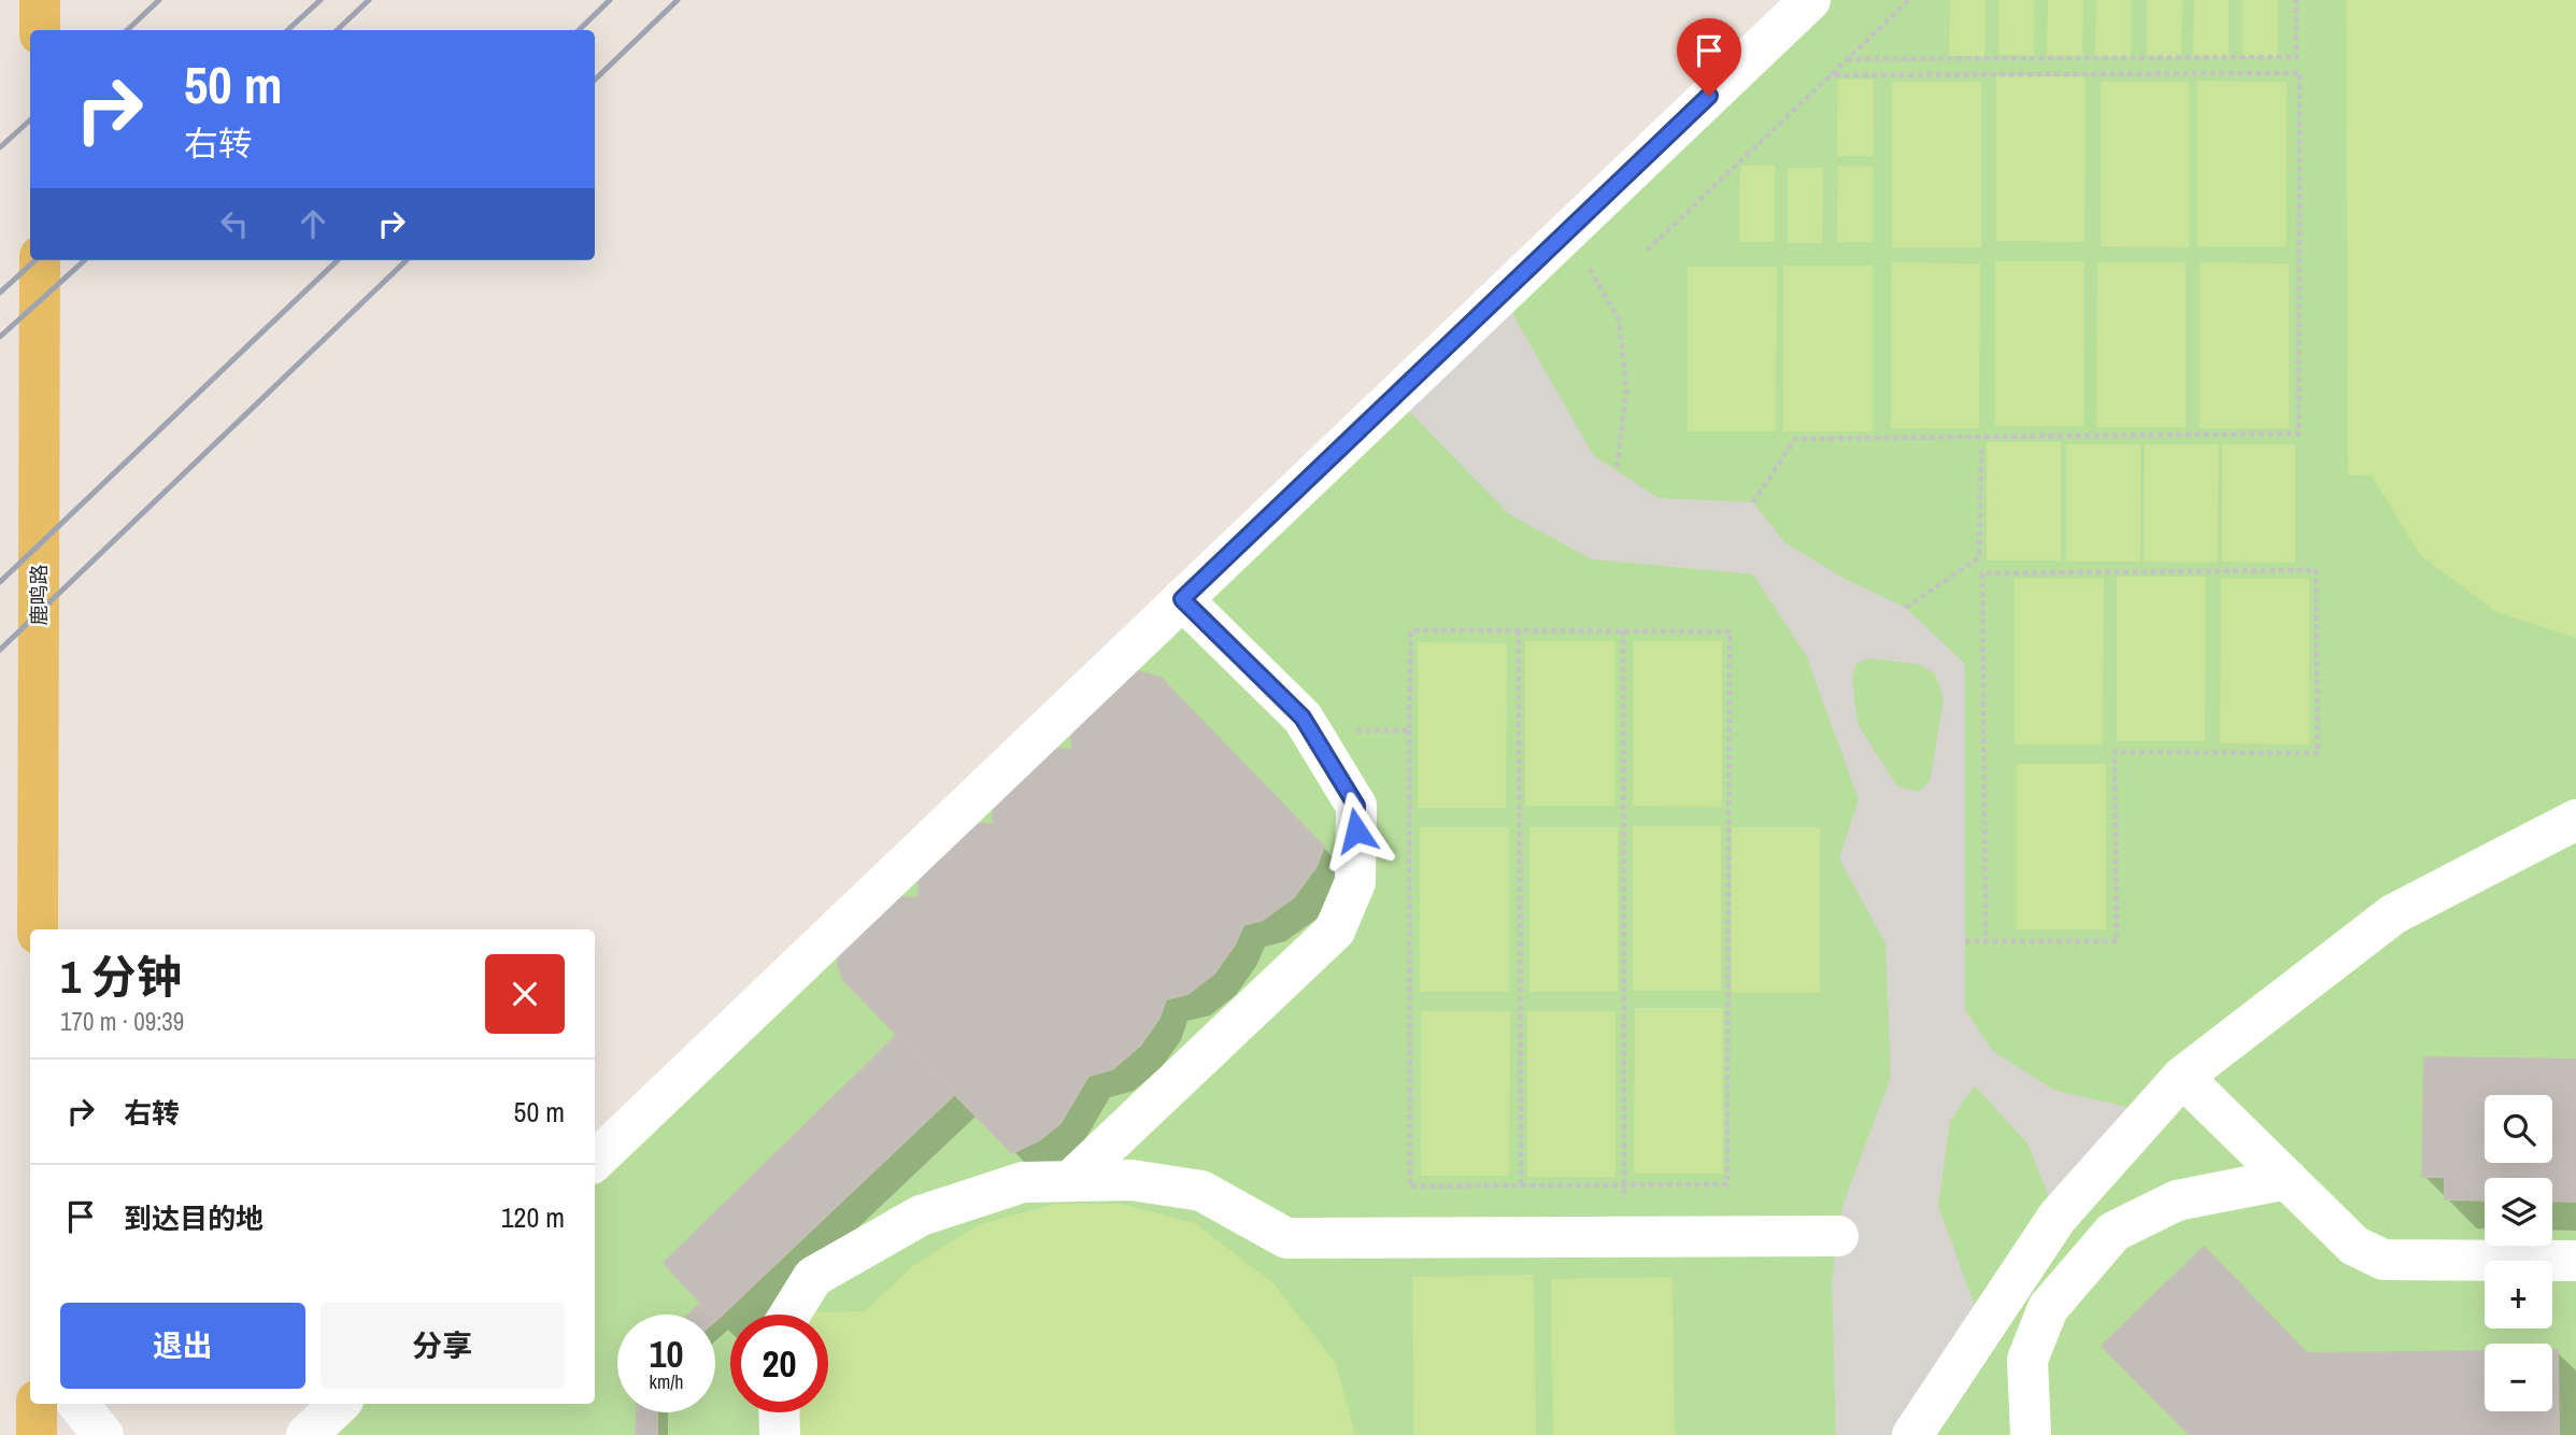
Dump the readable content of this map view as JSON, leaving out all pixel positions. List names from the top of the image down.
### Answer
{
  "streets": {
    "main road": ["鹿鸣路"]
  },
  "page": {
    "turn": ["50 m", "右转"],
    "heading": ["1 分钟", "170 m · 09:39"],
    "list": [
      {
        "name": "右转",
        "value": "50 m"
      },
      {
        "name": "到达目的地",
        "value": "120 m"
      }
    ],
    "map_buttons": ["+", "−"],
    "buttons": ["退出", "分享"],
    "speed": "10 km/h",
    "limit": "20"
  }
}
